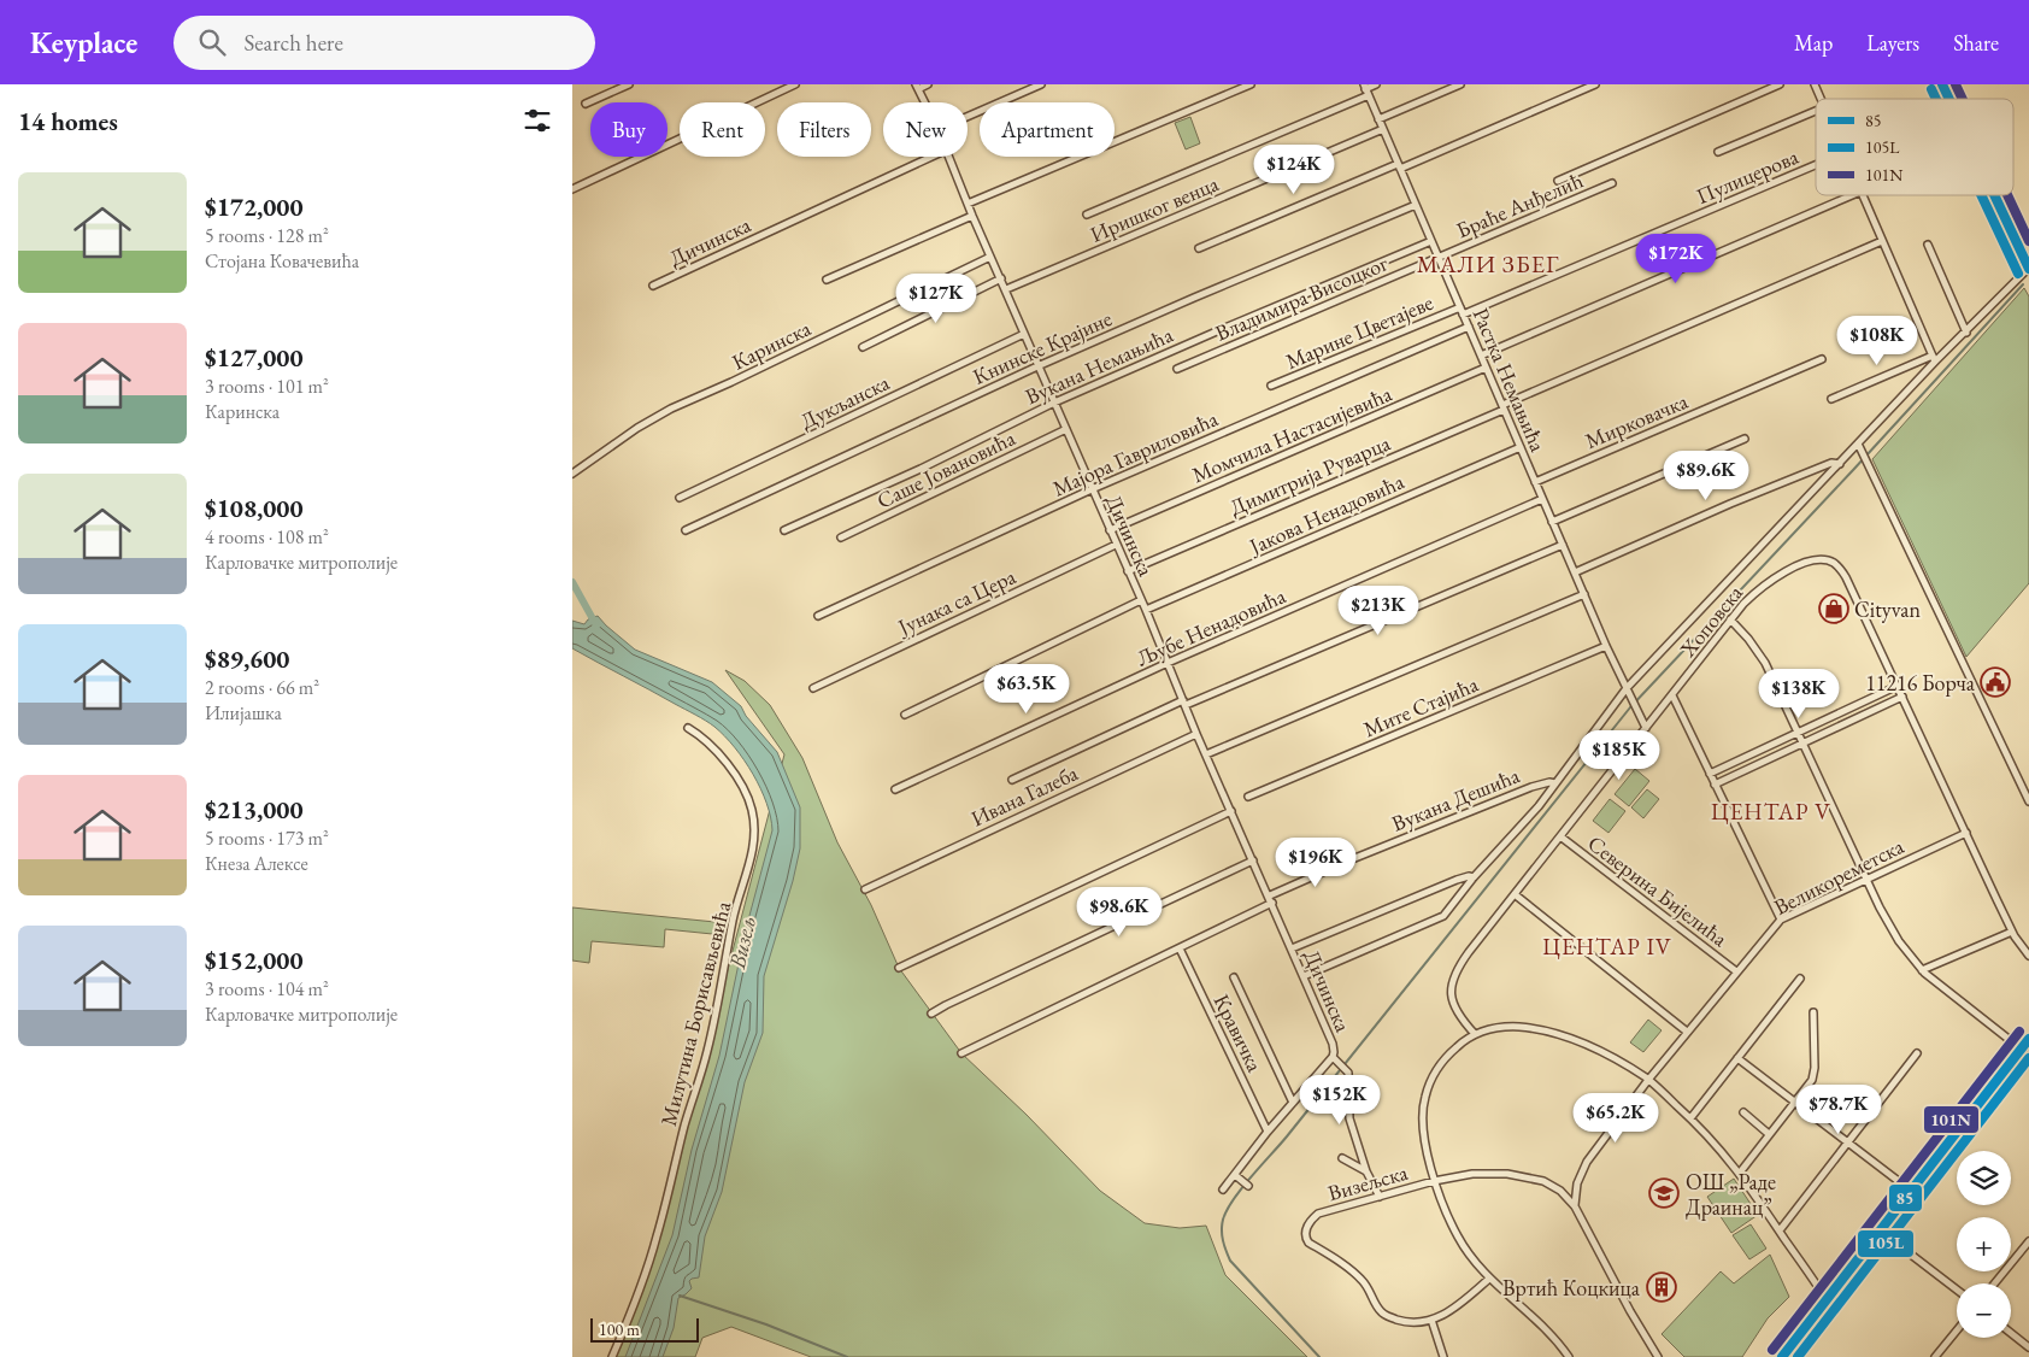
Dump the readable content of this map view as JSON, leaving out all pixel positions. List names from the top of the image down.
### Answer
{
  "streets": {
    "street": [
      "Пулицерова",
      "Браће Анђелић",
      "Иришког венца",
      "Дичинска",
      "Владимира Висоцког",
      "Марине Цветајеве",
      "Каринска",
      "Книнске Крајине",
      "Вукана Немањића",
      "Растка Немањића",
      "Дукљанска",
      "Мирковачка",
      "Момчила Настасијевића",
      "Мајора Гавриловића",
      "Саше Јовановића",
      "Димитрија Руварца",
      "Јакова Ненадовића",
      "Јунака са Цера",
      "Хоповска",
      "Љубе Ненадовића",
      "Мите Стајића",
      "Ивана Галеба",
      "Вукана Дешића",
      "Великореметска",
      "Северина Бијелића",
      "Милутина Борисављевића",
      "Кравичка",
      "Визељска"
    ]
  },
  "crossings": [
    ["Пулицерова", "Растка Немањића"],
    ["Браће Анђелић", "Владимира Висоцког"],
    ["Браће Анђелић", "Растка Немањића"],
    ["Иришког венца", "Дичинска"],
    ["Иришког венца", "Растка Немањића"],
    ["Дичинска", "Каринска"],
    ["Дичинска", "Книнске Крајине"],
    ["Дичинска", "Вукана Немањића"],
    ["Дичинска", "Дукљанска"],
    ["Дичинска", "Момчила Настасијевића"],
    ["Дичинска", "Мајора Гавриловића"],
    ["Дичинска", "Саше Јовановића"],
    ["Дичинска", "Димитрија Руварца"],
    ["Дичинска", "Јакова Ненадовића"],
    ["Дичинска", "Јунака са Цера"],
    ["Дичинска", "Љубе Ненадовића"],
    ["Дичинска", "Ивана Галеба"],
    ["Дичинска", "Вукана Дешића"],
    ["Владимира Висоцког", "Растка Немањића"],
    ["Марине Цветајеве", "Растка Немањића"],
    ["Книнске Крајине", "Растка Немањића"],
    ["Вукана Немањића", "Растка Немањића"],
    ["Растка Немањића", "Мирковачка"],
    ["Растка Немањића", "Момчила Настасијевића"],
    ["Растка Немањића", "Мајора Гавриловића"],
    ["Растка Немањића", "Димитрија Руварца"],
    ["Растка Немањића", "Јакова Ненадовића"],
    ["Растка Немањића", "Хоповска"],
    ["Растка Немањића", "Љубе Ненадовића"],
    ["Растка Немањића", "Мите Стајића"],
    ["Хоповска", "Великореметска"],
    ["Хоповска", "Северина Бијелића"],
    ["Великореметска", "Северина Бијелића"],
    ["Великореметска", "Визељска"]
  ],
  "districts": ["МАЛИ ЗБЕГ", "ЦЕНТАР V", "ЦЕНТАР IV"],
  "water": ["Визељ"],
  "places": {
    "shop": ["Cityvan"],
    "public building": ["11216 Борча"],
    "school or university": ["ОШ „Раде Драинац”"],
    "building": ["Вртић Коцкица"]
  },
  "lines": ["transit line 85", "transit line 101N", "transit line 105L"],
  "legend": ["85", "105L", "101N"],
  "scale_bar": "100 m",
  "page": {
    "header": "Keyplace",
    "search": "Search here",
    "nav": ["Map", "Layers", "Share"],
    "heading": "14 homes",
    "chip": [
      "Buy",
      "Rent",
      "Filters",
      "New",
      "Apartment"
    ],
    "price": [
      "$124K",
      "$172K",
      "$127K",
      "$108K",
      "$89.6K",
      "$213K",
      "$63.5K",
      "$138K",
      "$185K",
      "$196K",
      "$98.6K",
      "$152K",
      "$78.7K",
      "$65.2K"
    ],
    "list": [
      {
        "name": "$172,000",
        "note": "5 rooms · 128 m² · Стојана Ковачевића"
      },
      {
        "name": "$127,000",
        "note": "3 rooms · 101 m² · Каринска"
      },
      {
        "name": "$108,000",
        "note": "4 rooms · 108 m² · Карловачке митрополије"
      },
      {
        "name": "$89,600",
        "note": "2 rooms · 66 m² · Илијашка"
      },
      {
        "name": "$213,000",
        "note": "5 rooms · 173 m² · Кнеза Алексе"
      },
      {
        "name": "$152,000",
        "note": "3 rooms · 104 m² · Карловачке митрополије"
      }
    ],
    "map_buttons": ["+", "−"],
    "scale": "100 m"
  }
}
